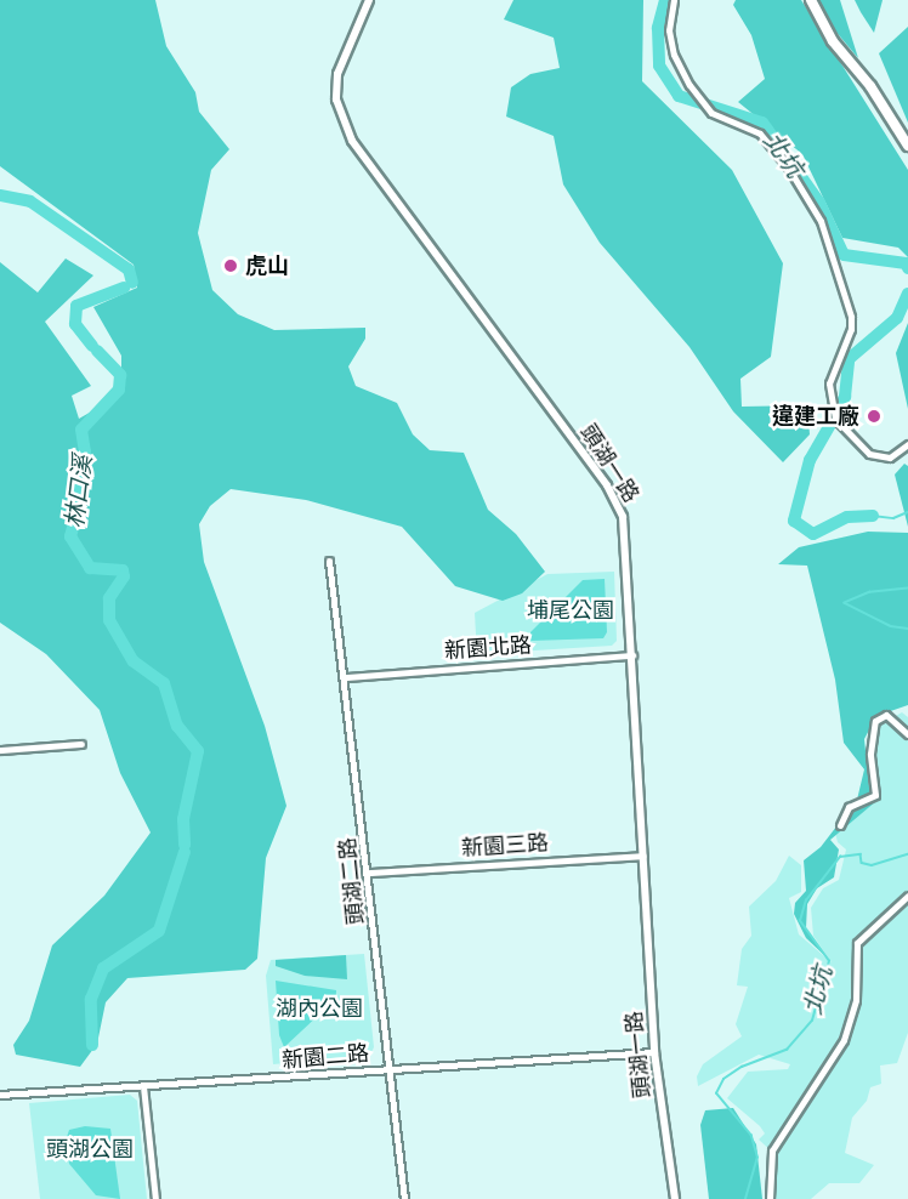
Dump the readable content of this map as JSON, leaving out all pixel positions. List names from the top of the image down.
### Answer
{
  "streets": {
    "street": [
      "頭湖一路",
      "新園北路",
      "新園三路",
      "頭湖二路",
      "新園二路"
    ]
  },
  "crossings": [
    ["頭湖一路", "新園北路"],
    ["頭湖一路", "新園三路"],
    ["頭湖一路", "新園二路"],
    ["新園北路", "頭湖二路"],
    ["新園三路", "頭湖二路"],
    ["頭湖二路", "新園二路"]
  ],
  "water": ["北坑", "林口溪"],
  "parks": ["埔尾公園", "湖內公園", "頭湖公園"],
  "places": ["虎山", "違建工廠"]
}
